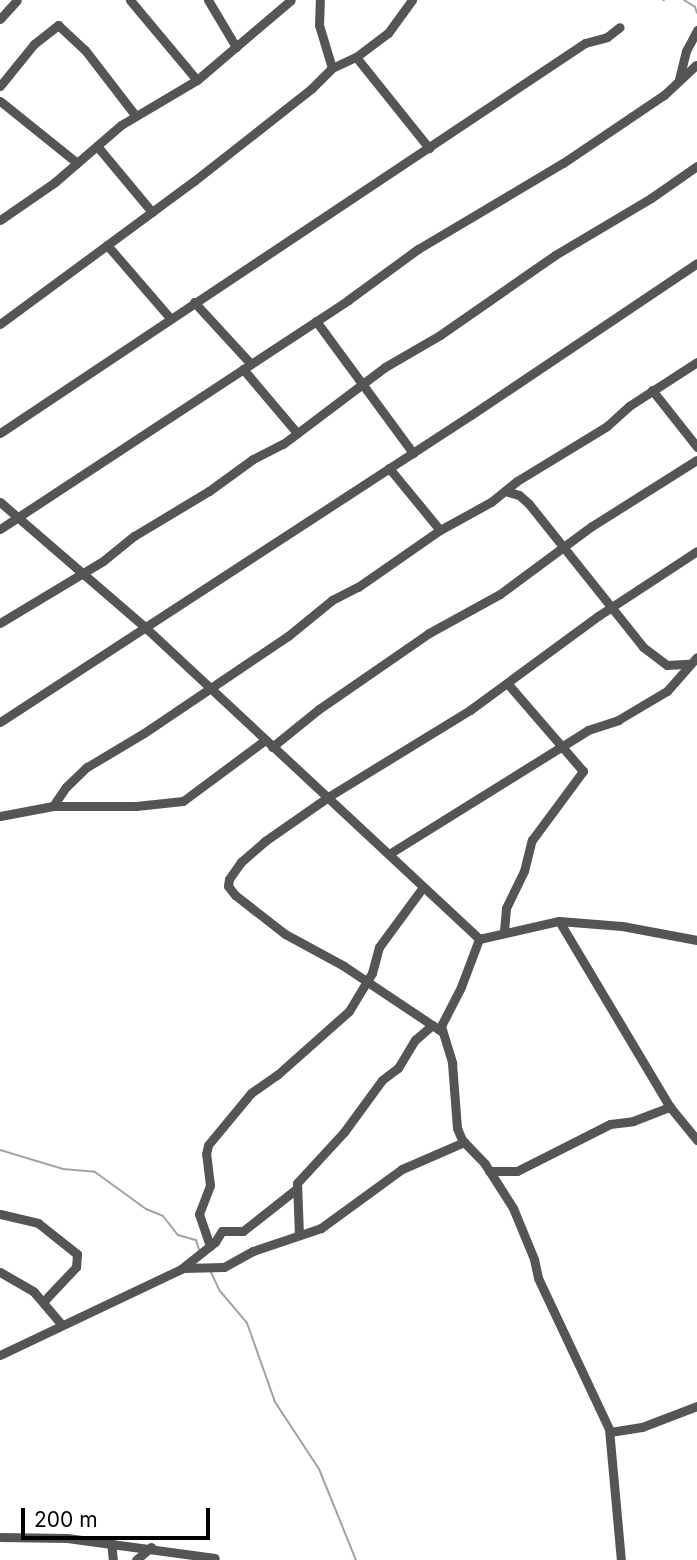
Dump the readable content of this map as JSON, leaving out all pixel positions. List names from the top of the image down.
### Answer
{
  "scale_bar": "200 m"
}
